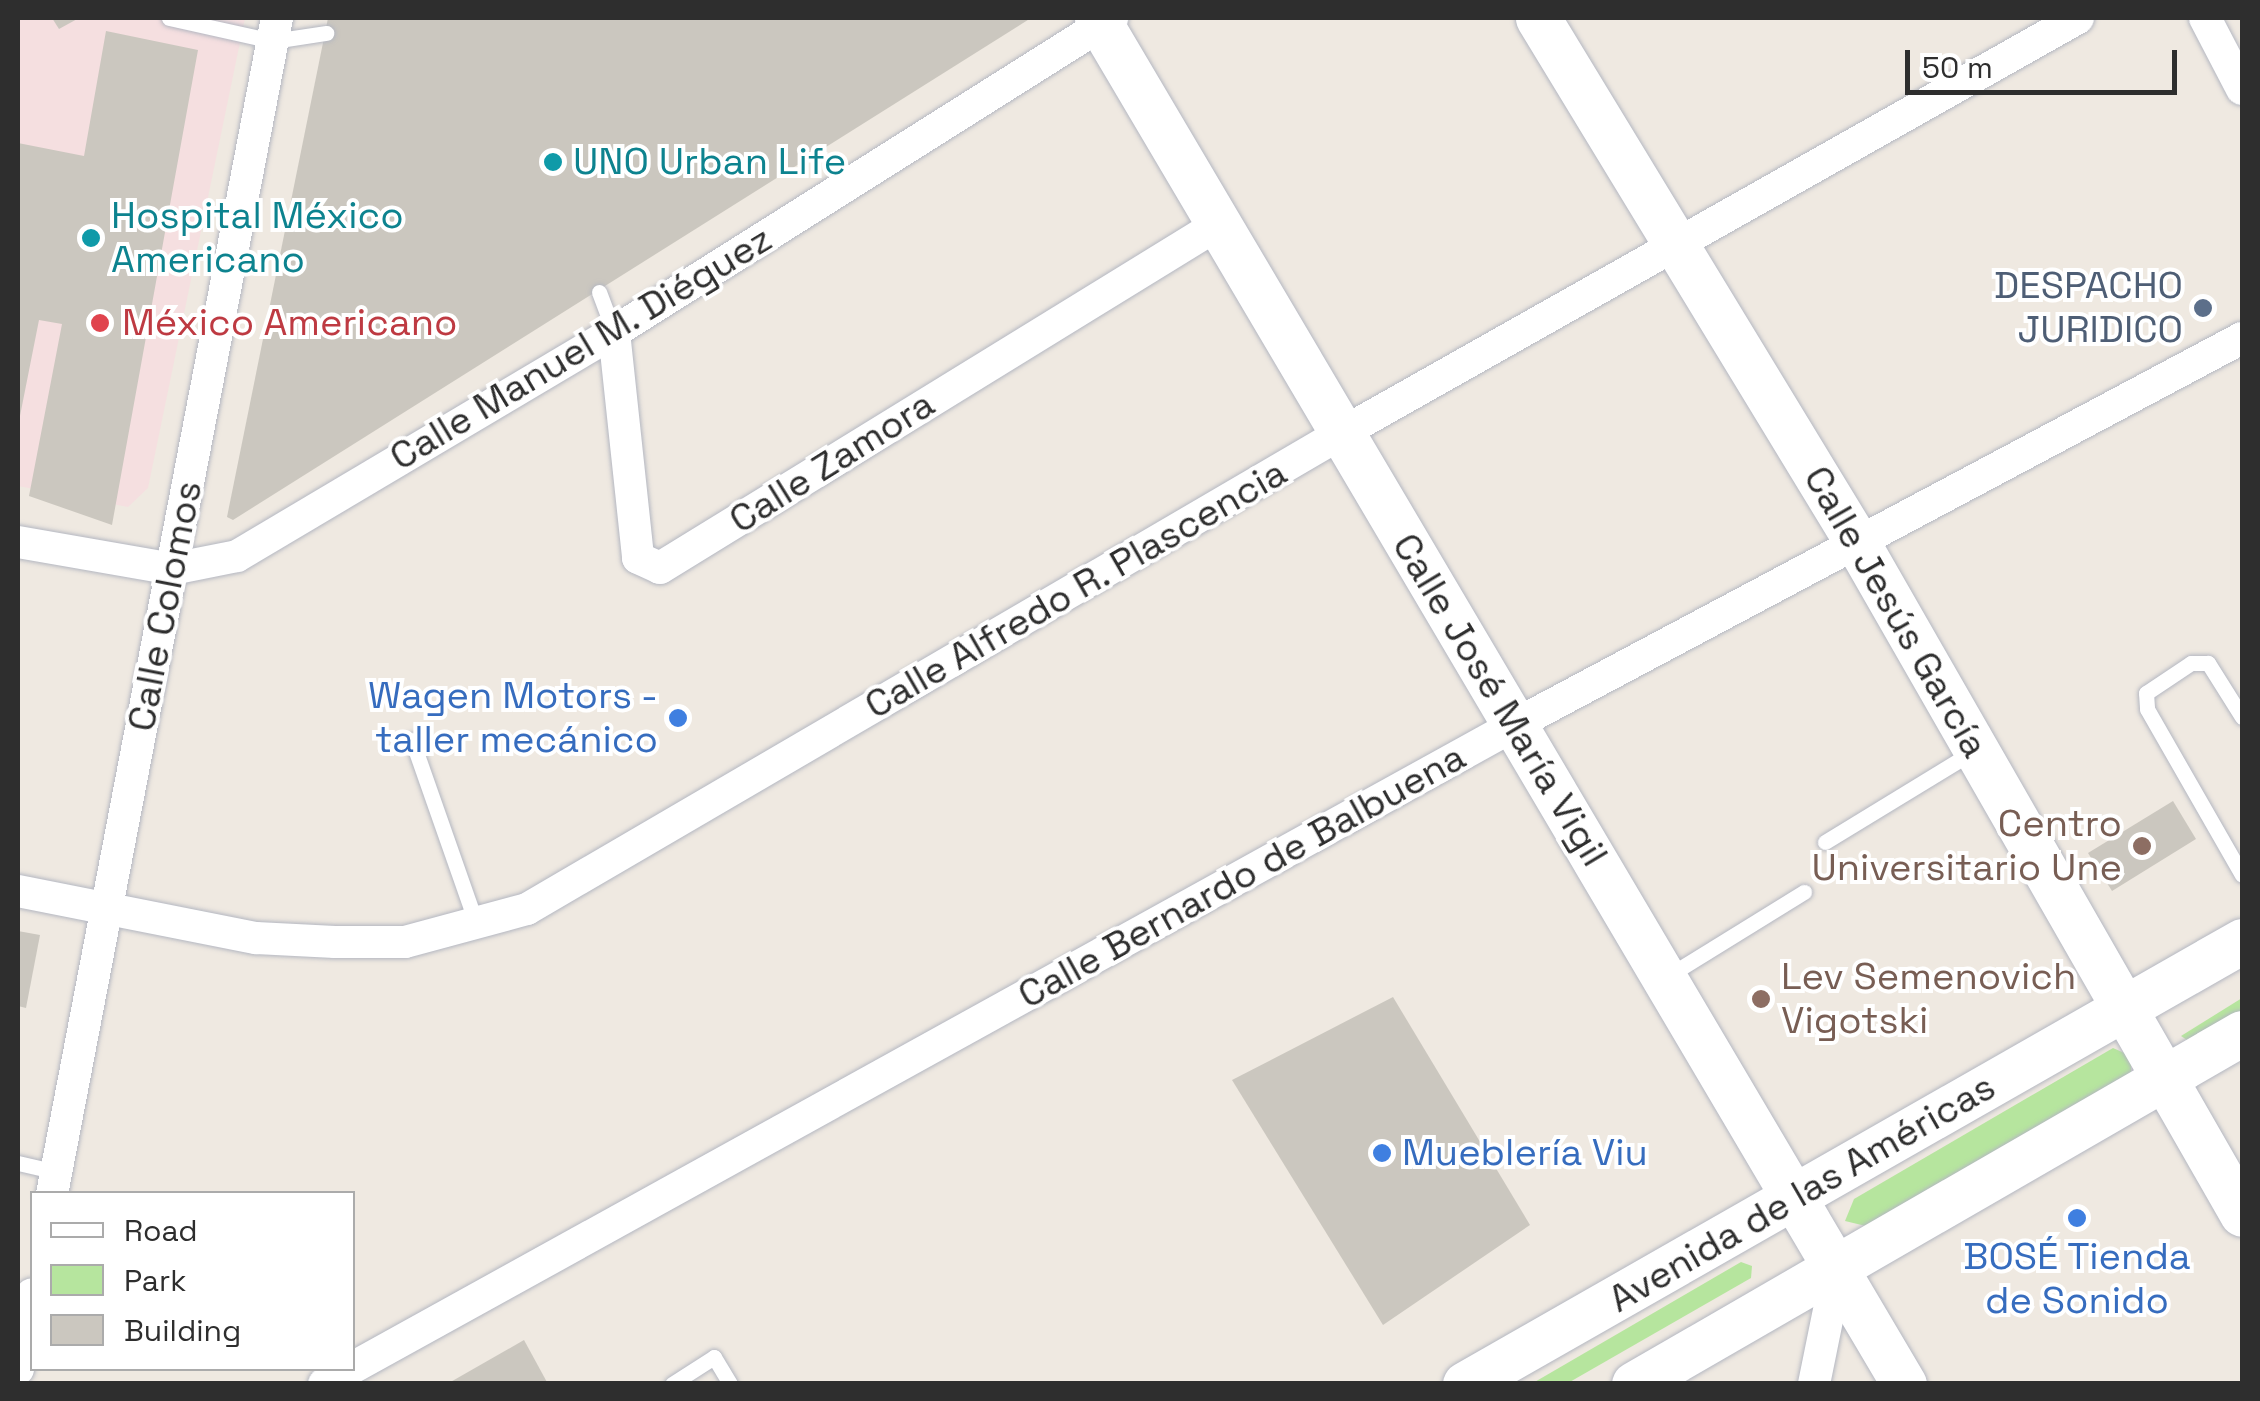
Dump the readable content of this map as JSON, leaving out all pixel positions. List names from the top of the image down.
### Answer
{
  "streets": {
    "street": [
      "Calle Manuel M. Diéguez",
      "Calle Zamora",
      "Calle Alfredo R. Plascencia",
      "Calle Colomos",
      "Calle Jesús García",
      "Calle José María Vigil",
      "Calle Bernardo de Balbuena",
      "Avenida de las Américas"
    ]
  },
  "crossings": [
    ["Calle Manuel M. Diéguez", "Calle Zamora"],
    ["Calle Manuel M. Diéguez", "Calle Colomos"],
    ["Calle Manuel M. Diéguez", "Calle José María Vigil"],
    ["Calle Zamora", "Calle José María Vigil"],
    ["Calle Alfredo R. Plascencia", "Calle Colomos"],
    ["Calle Alfredo R. Plascencia", "Calle Jesús García"],
    ["Calle Alfredo R. Plascencia", "Calle José María Vigil"],
    ["Calle Jesús García", "Calle Bernardo de Balbuena"],
    ["Calle Jesús García", "Avenida de las Américas"],
    ["Calle José María Vigil", "Calle Bernardo de Balbuena"],
    ["Calle José María Vigil", "Avenida de las Américas"]
  ],
  "places": [
    "UNO Urban Life",
    "Hospital México Americano",
    "DESPACHO JURIDICO",
    "México Americano",
    "Wagen Motors - taller mecánico",
    "Centro Universitario Une",
    "Lev Semenovich Vigotski",
    "Mueblería Viu",
    "BOSÉ Tienda de Sonido"
  ],
  "legend": ["Road", "Park", "Building"],
  "scale_bar": "50 m"
}
